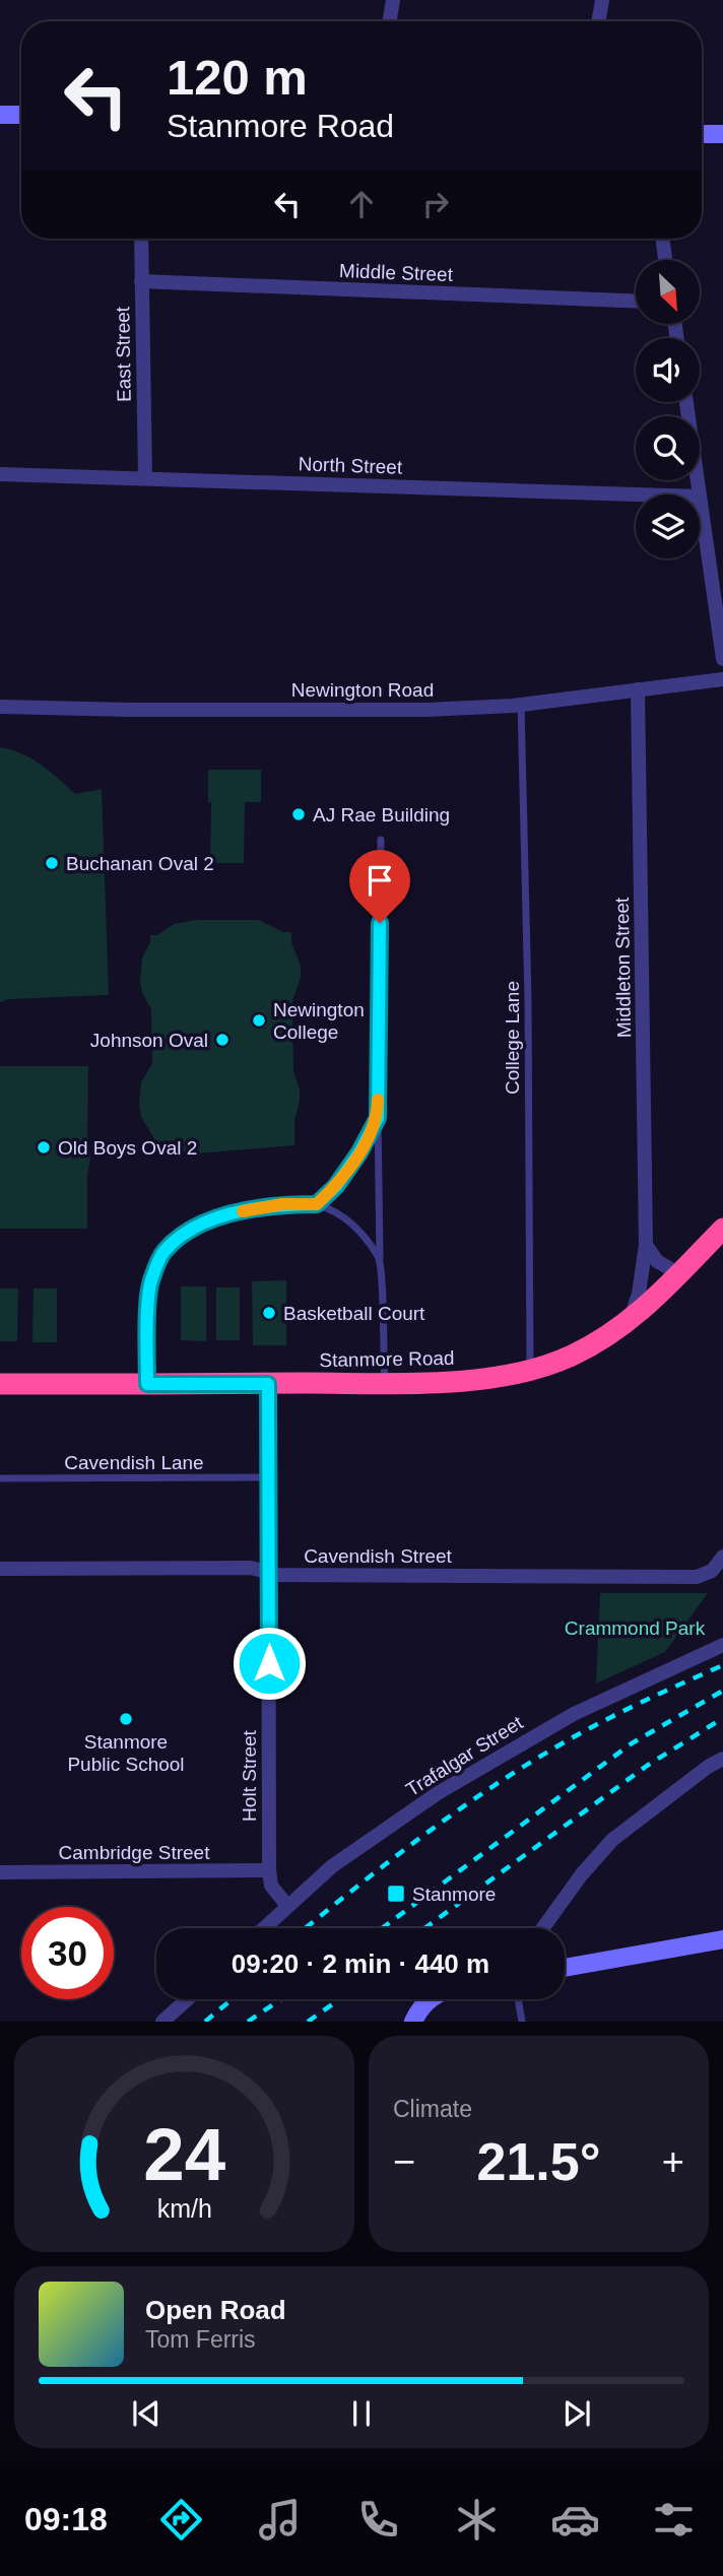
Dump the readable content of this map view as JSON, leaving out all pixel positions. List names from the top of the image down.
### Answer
{
  "streets": {
    "highway": ["Stanmore Road"],
    "street": [
      "Middle Street",
      "East Street",
      "North Street",
      "Newington Road",
      "Middleton Street",
      "Cavendish Street",
      "Trafalgar Street",
      "Holt Street",
      "Cambridge Street"
    ],
    "lane": ["College Lane", "Cavendish Lane"]
  },
  "crossings": [
    ["Middle Street", "East Street"],
    ["East Street", "North Street"],
    ["Newington Road", "Middleton Street"],
    ["Newington Road", "College Lane"],
    ["Middleton Street", "Stanmore Road"],
    ["College Lane", "Stanmore Road"],
    ["Stanmore Road", "Holt Street"],
    ["Cavendish Lane", "Holt Street"],
    ["Cavendish Street", "Holt Street"],
    ["Trafalgar Street", "Holt Street"],
    ["Holt Street", "Cambridge Street"]
  ],
  "parks": ["Crammond Park"],
  "places": {
    "other": [
      "AJ Rae Building",
      "Buchanan Oval 2",
      "Newington College",
      "Johnson Oval",
      "Old Boys Oval 2",
      "Basketball Court",
      "Stanmore Public School"
    ],
    "transit": ["Stanmore"]
  },
  "north": "bottom right",
  "page": {
    "turn": ["120 m", "Stanmore Road"],
    "limit": "30",
    "trip": "09:20 · 2 min · 440 m",
    "tile": "Climate",
    "heat": ["−", "21.5°", "+"],
    "song": ["Open Road", "Tom Ferris"],
    "tabs": "09:18",
    "gauge": ["24", "km/h"]
  }
}
